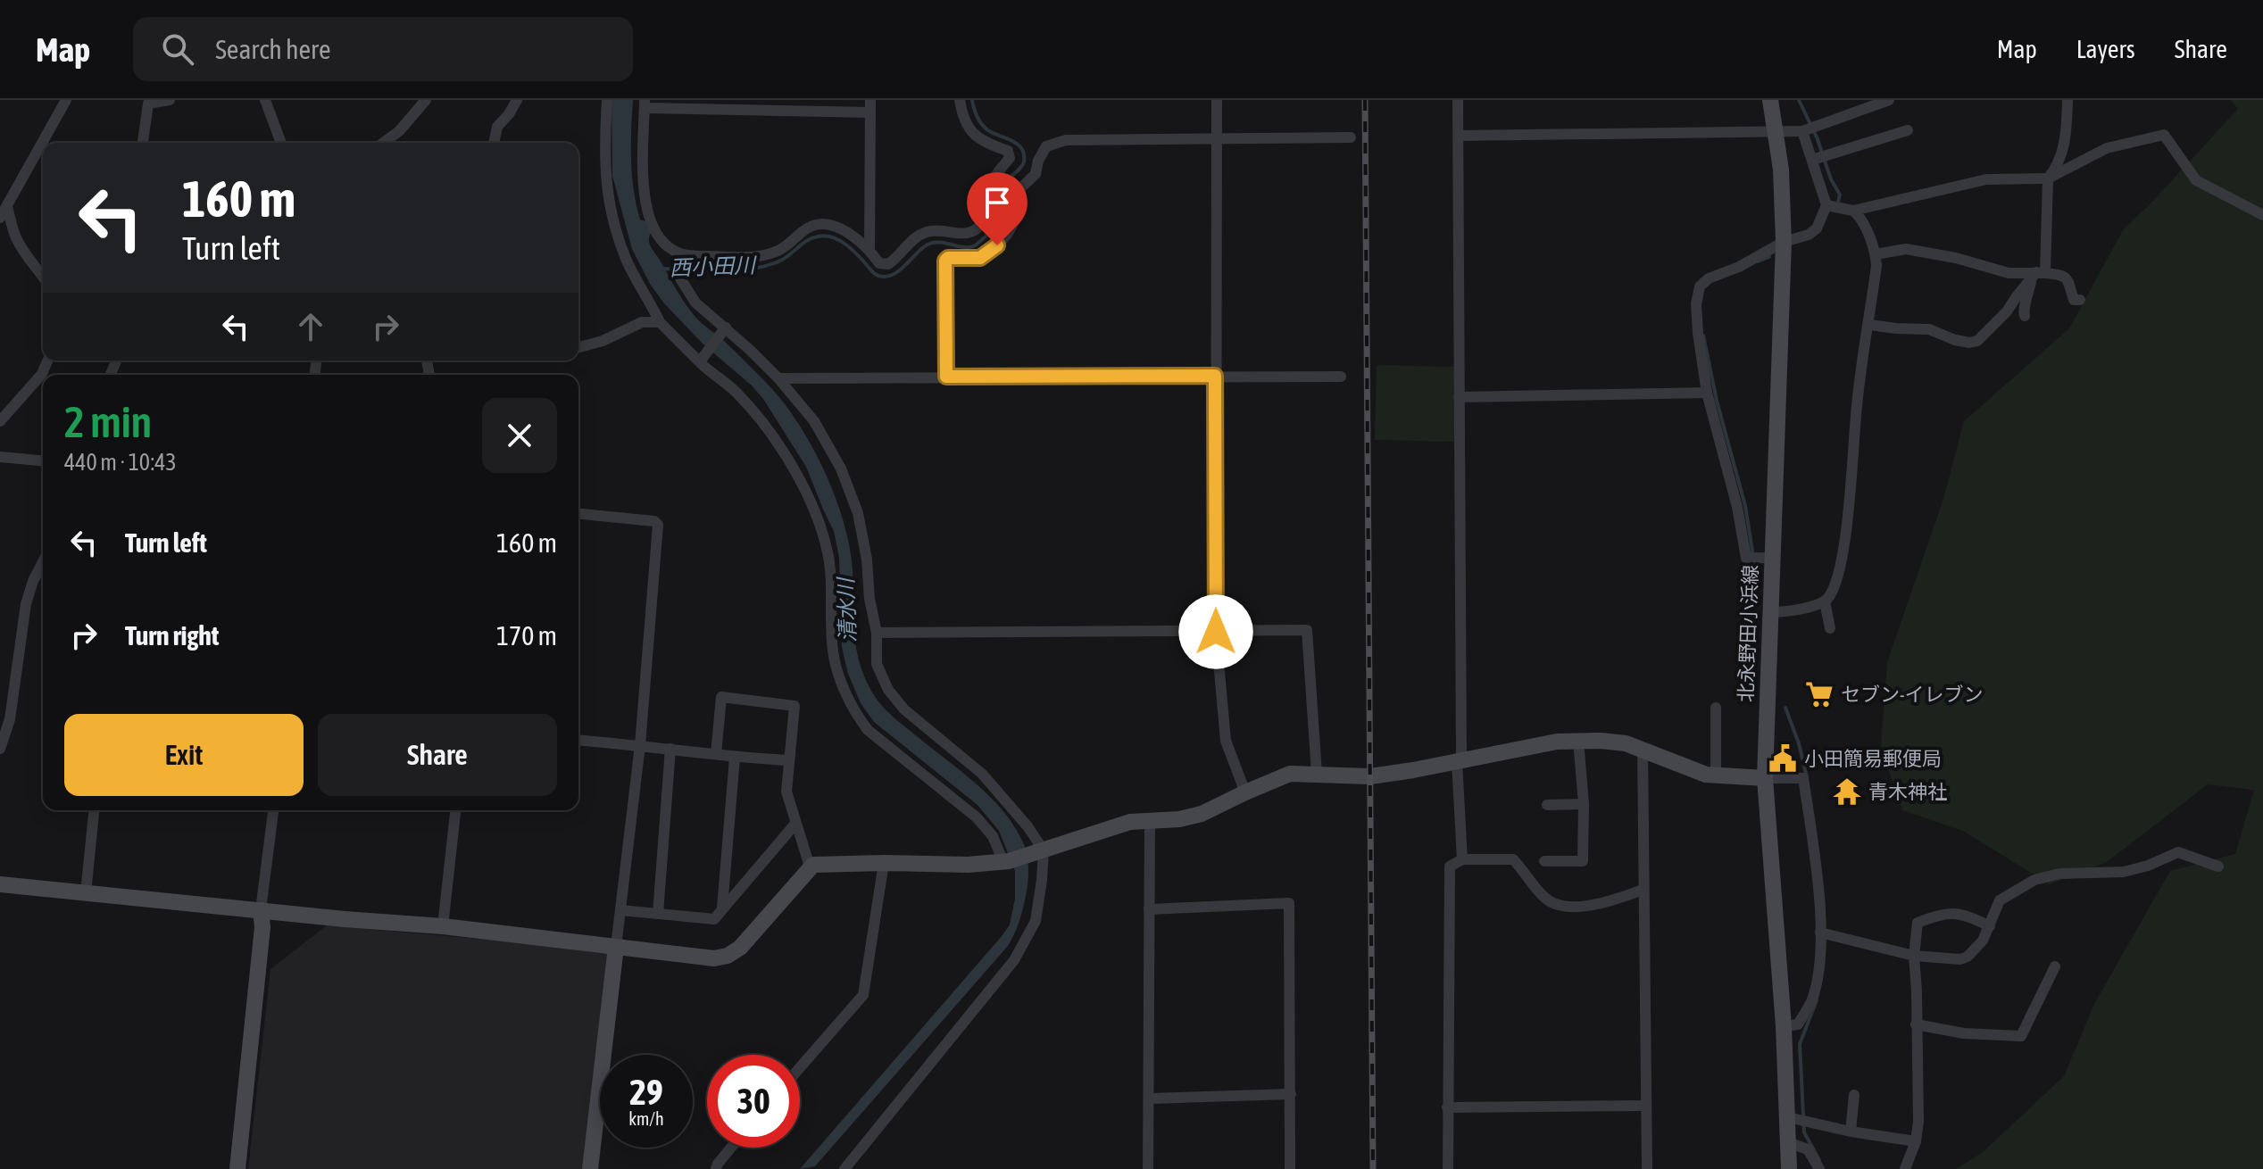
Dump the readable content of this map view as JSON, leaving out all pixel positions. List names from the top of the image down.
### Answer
{
  "streets": {
    "street": ["北永野田小浜線"]
  },
  "water": ["西小田川", "清水川"],
  "places": {
    "supermarket": ["セブン-イレブン"],
    "public building": ["小田簡易郵便局"],
    "temple": ["青木神社"]
  },
  "page": {
    "header": "Map",
    "search": "Search here",
    "nav": ["Map", "Layers", "Share"],
    "turn": ["160 m", "Turn left"],
    "heading": ["2 min", "440 m · 10:43"],
    "list": [
      {
        "name": "Turn left",
        "value": "160 m"
      },
      {
        "name": "Turn right",
        "value": "170 m"
      }
    ],
    "buttons": ["Exit", "Share"],
    "speed": "29 km/h",
    "limit": "30"
  }
}
